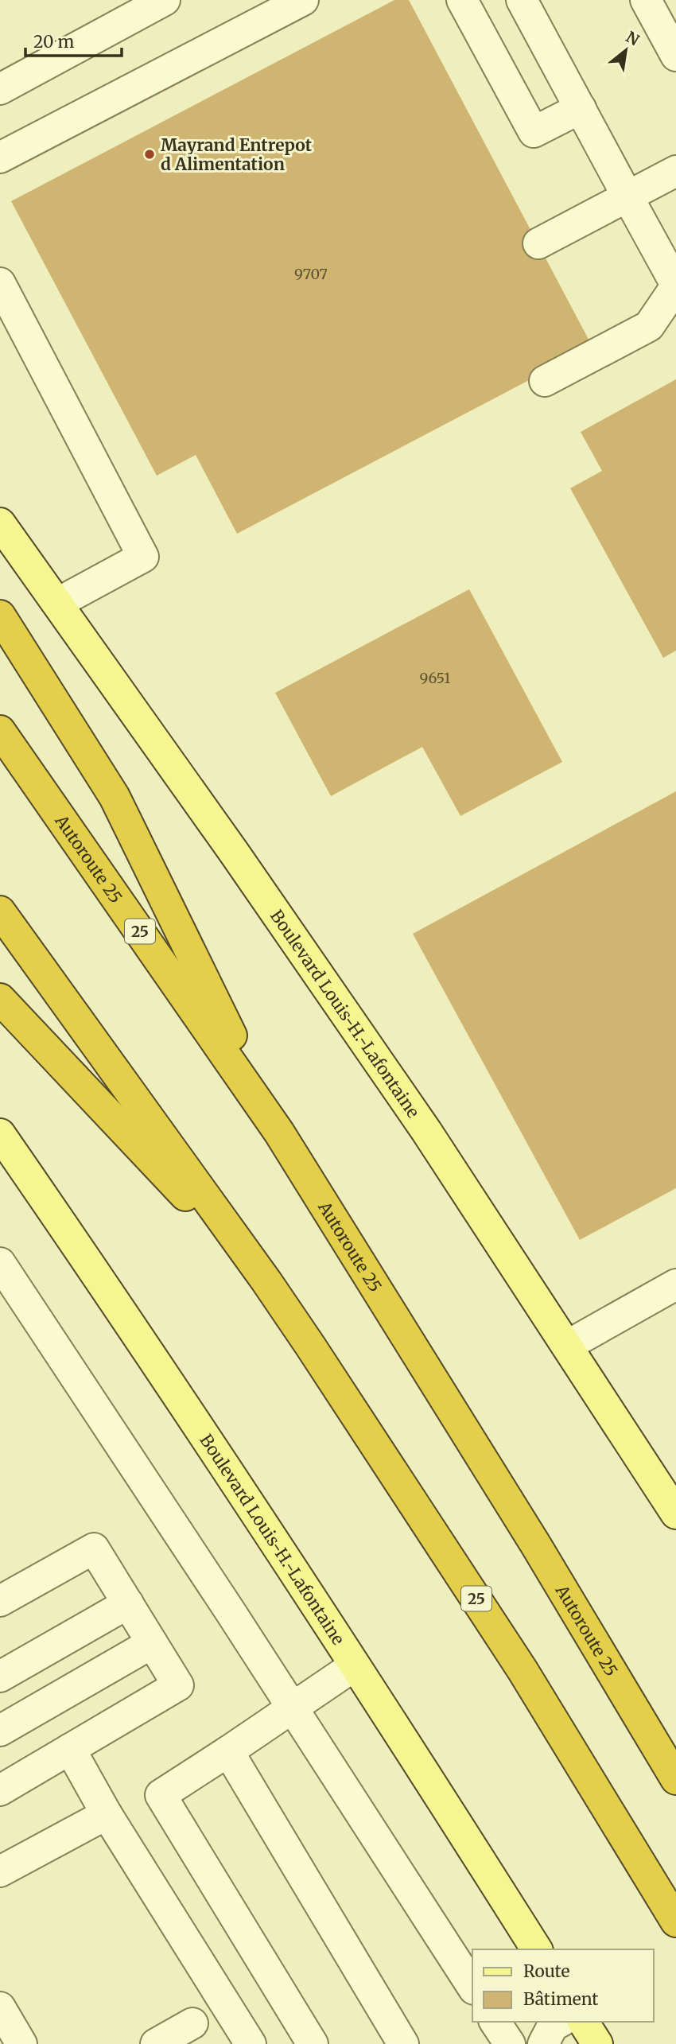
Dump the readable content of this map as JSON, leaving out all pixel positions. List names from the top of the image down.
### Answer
{
  "streets": {
    "highway": ["Autoroute 25", "25"],
    "main road": ["Boulevard Louis-H.-Lafontaine"]
  },
  "places": ["Mayrand Entrepot d Alimentation"],
  "house_numbers": ["9707", "9651"],
  "legend": ["Route", "Bâtiment"],
  "scale_bar": "20 m",
  "north": "top right"
}
